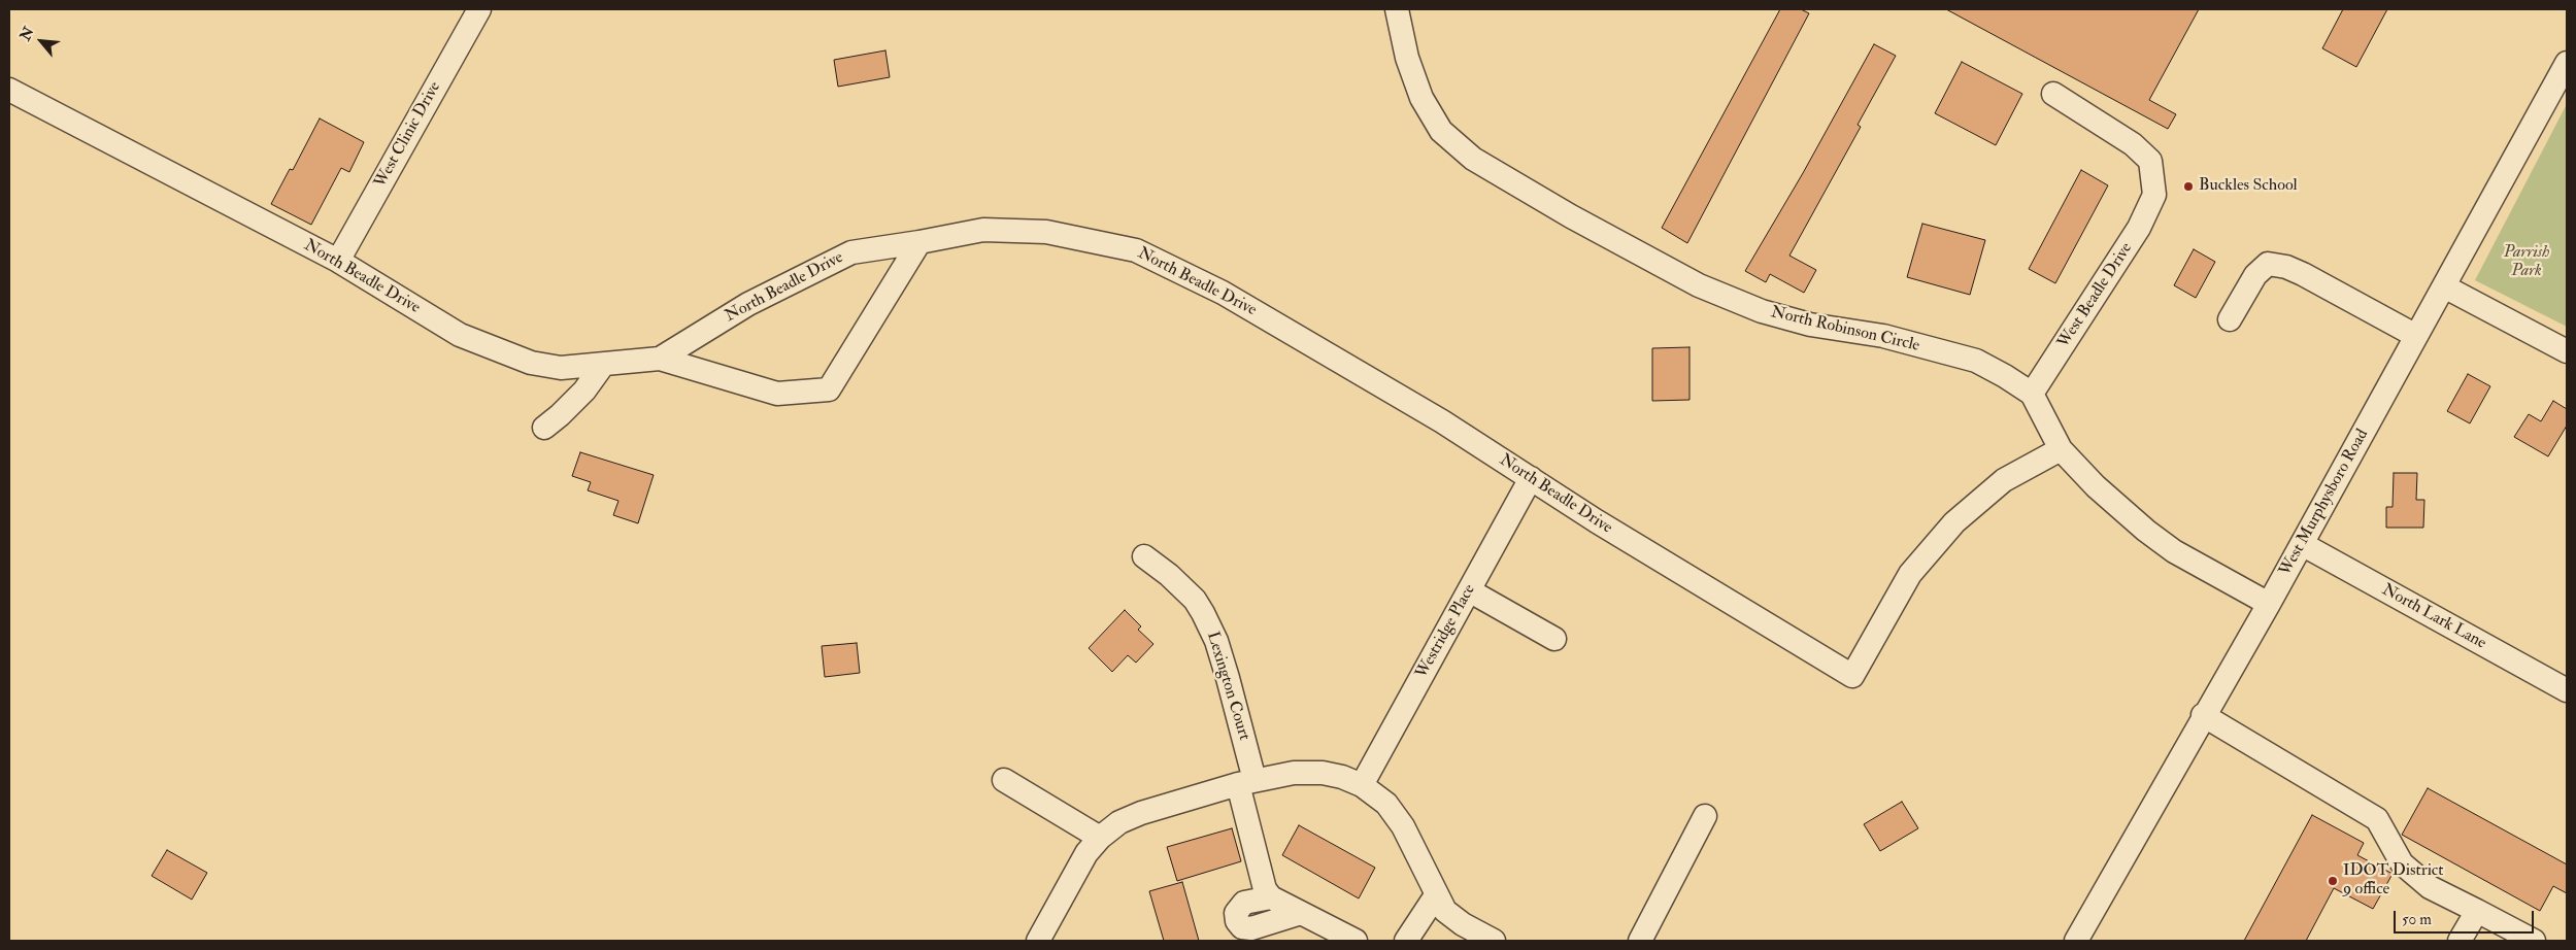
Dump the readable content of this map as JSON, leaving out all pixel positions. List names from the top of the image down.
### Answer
{
  "streets": {
    "street": [
      "West Clinic Drive",
      "North Beadle Drive",
      "West Beadle Drive",
      "North Robinson Circle",
      "West Murphysboro Road",
      "North Lark Lane",
      "Westridge Place",
      "Lexington Court"
    ]
  },
  "crossings": [
    ["West Clinic Drive", "North Beadle Drive"],
    ["North Beadle Drive", "Westridge Place"],
    ["West Beadle Drive", "North Robinson Circle"],
    ["West Murphysboro Road", "North Lark Lane"]
  ],
  "parks": ["Parrish Park"],
  "places": ["Buckles School", "IDOT District 9 office"],
  "scale_bar": "50 m",
  "north": "top left"
}
